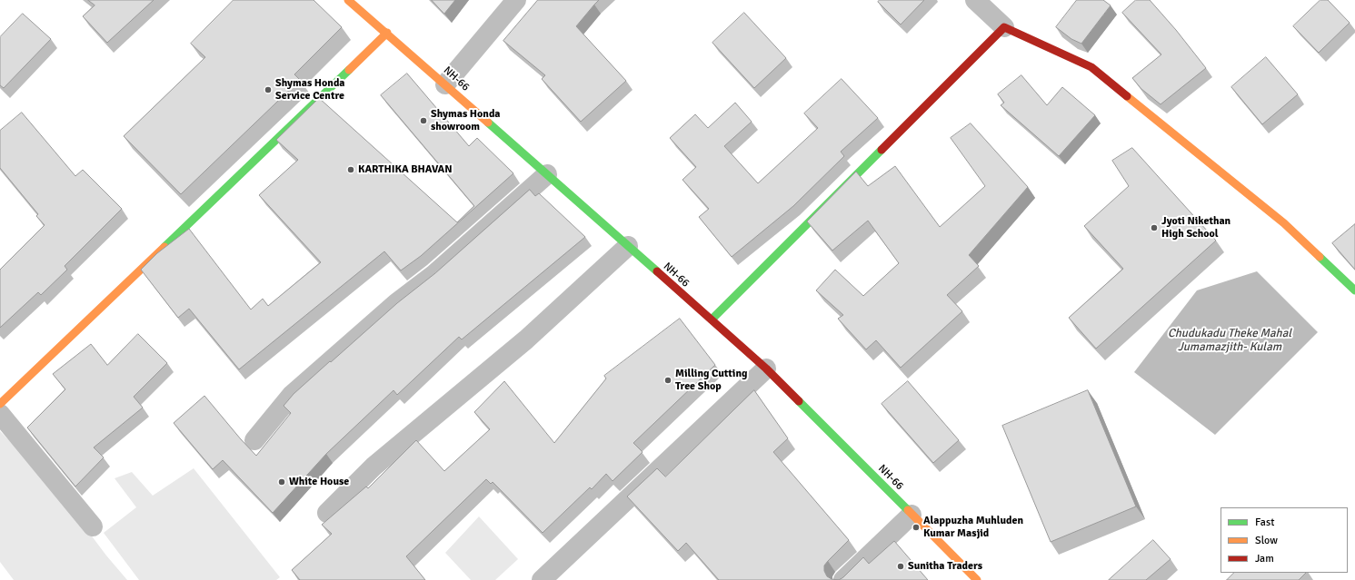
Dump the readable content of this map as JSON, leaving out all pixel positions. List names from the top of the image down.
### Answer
{
  "streets": {
    "street": ["NH-66"]
  },
  "water": ["Chudukadu Theke Mahal Jumamazjith- Kulam"],
  "places": [
    "Shymas Honda Service Centre",
    "Shymas Honda showroom",
    "KARTHIKA BHAVAN",
    "Jyoti Nikethan High School",
    "Milling Cutting Tree Shop",
    "White House",
    "Alappuzha Muhluden Kumar Masjid",
    "Sunitha Traders"
  ],
  "legend": ["Fast", "Slow", "Jam"]
}
